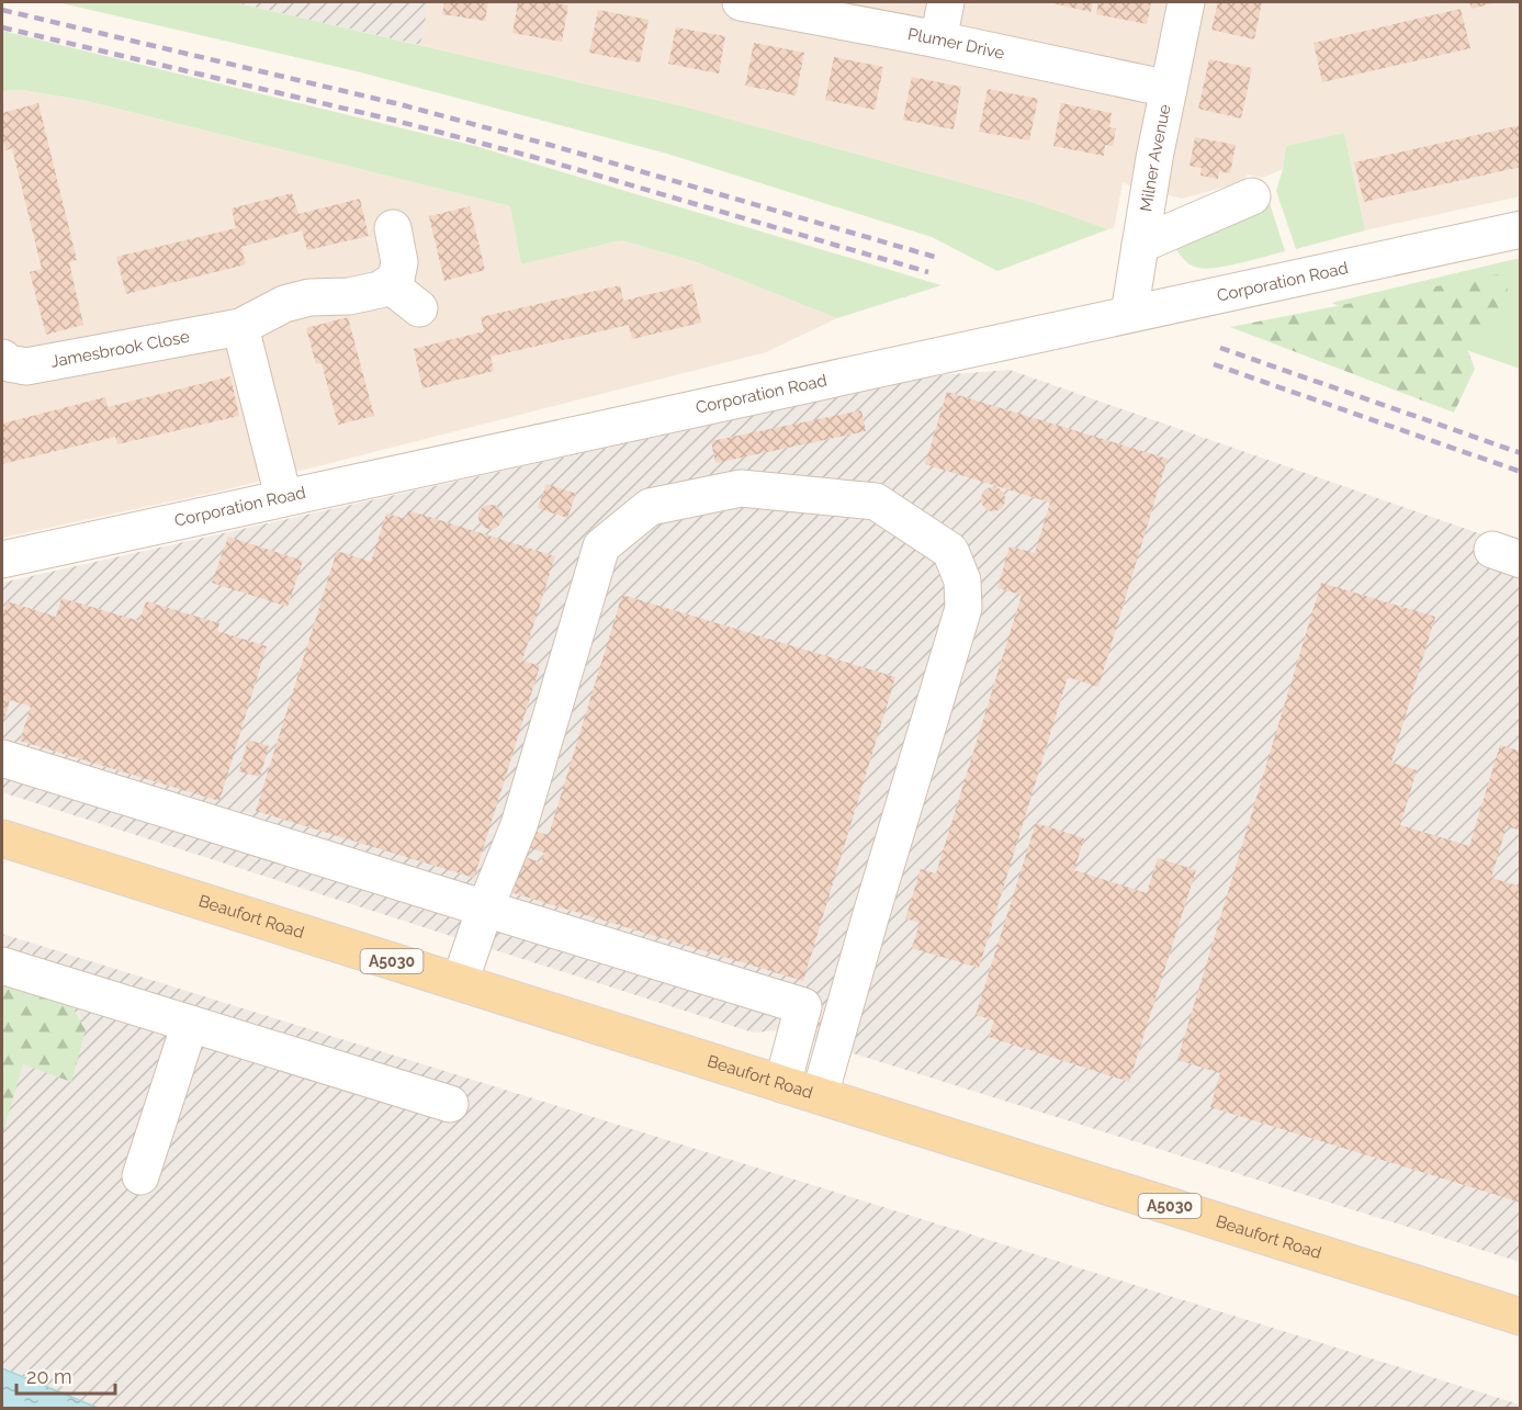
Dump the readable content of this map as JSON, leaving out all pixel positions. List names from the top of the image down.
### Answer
{
  "streets": {
    "main road": ["Beaufort Road", "A5030"],
    "street": [
      "Plumer Drive",
      "Milner Avenue",
      "Corporation Road",
      "Jamesbrook Close"
    ]
  },
  "crossings": [
    ["Plumer Drive", "Milner Avenue"],
    ["Milner Avenue", "Corporation Road"]
  ],
  "scale_bar": "20 m"
}
